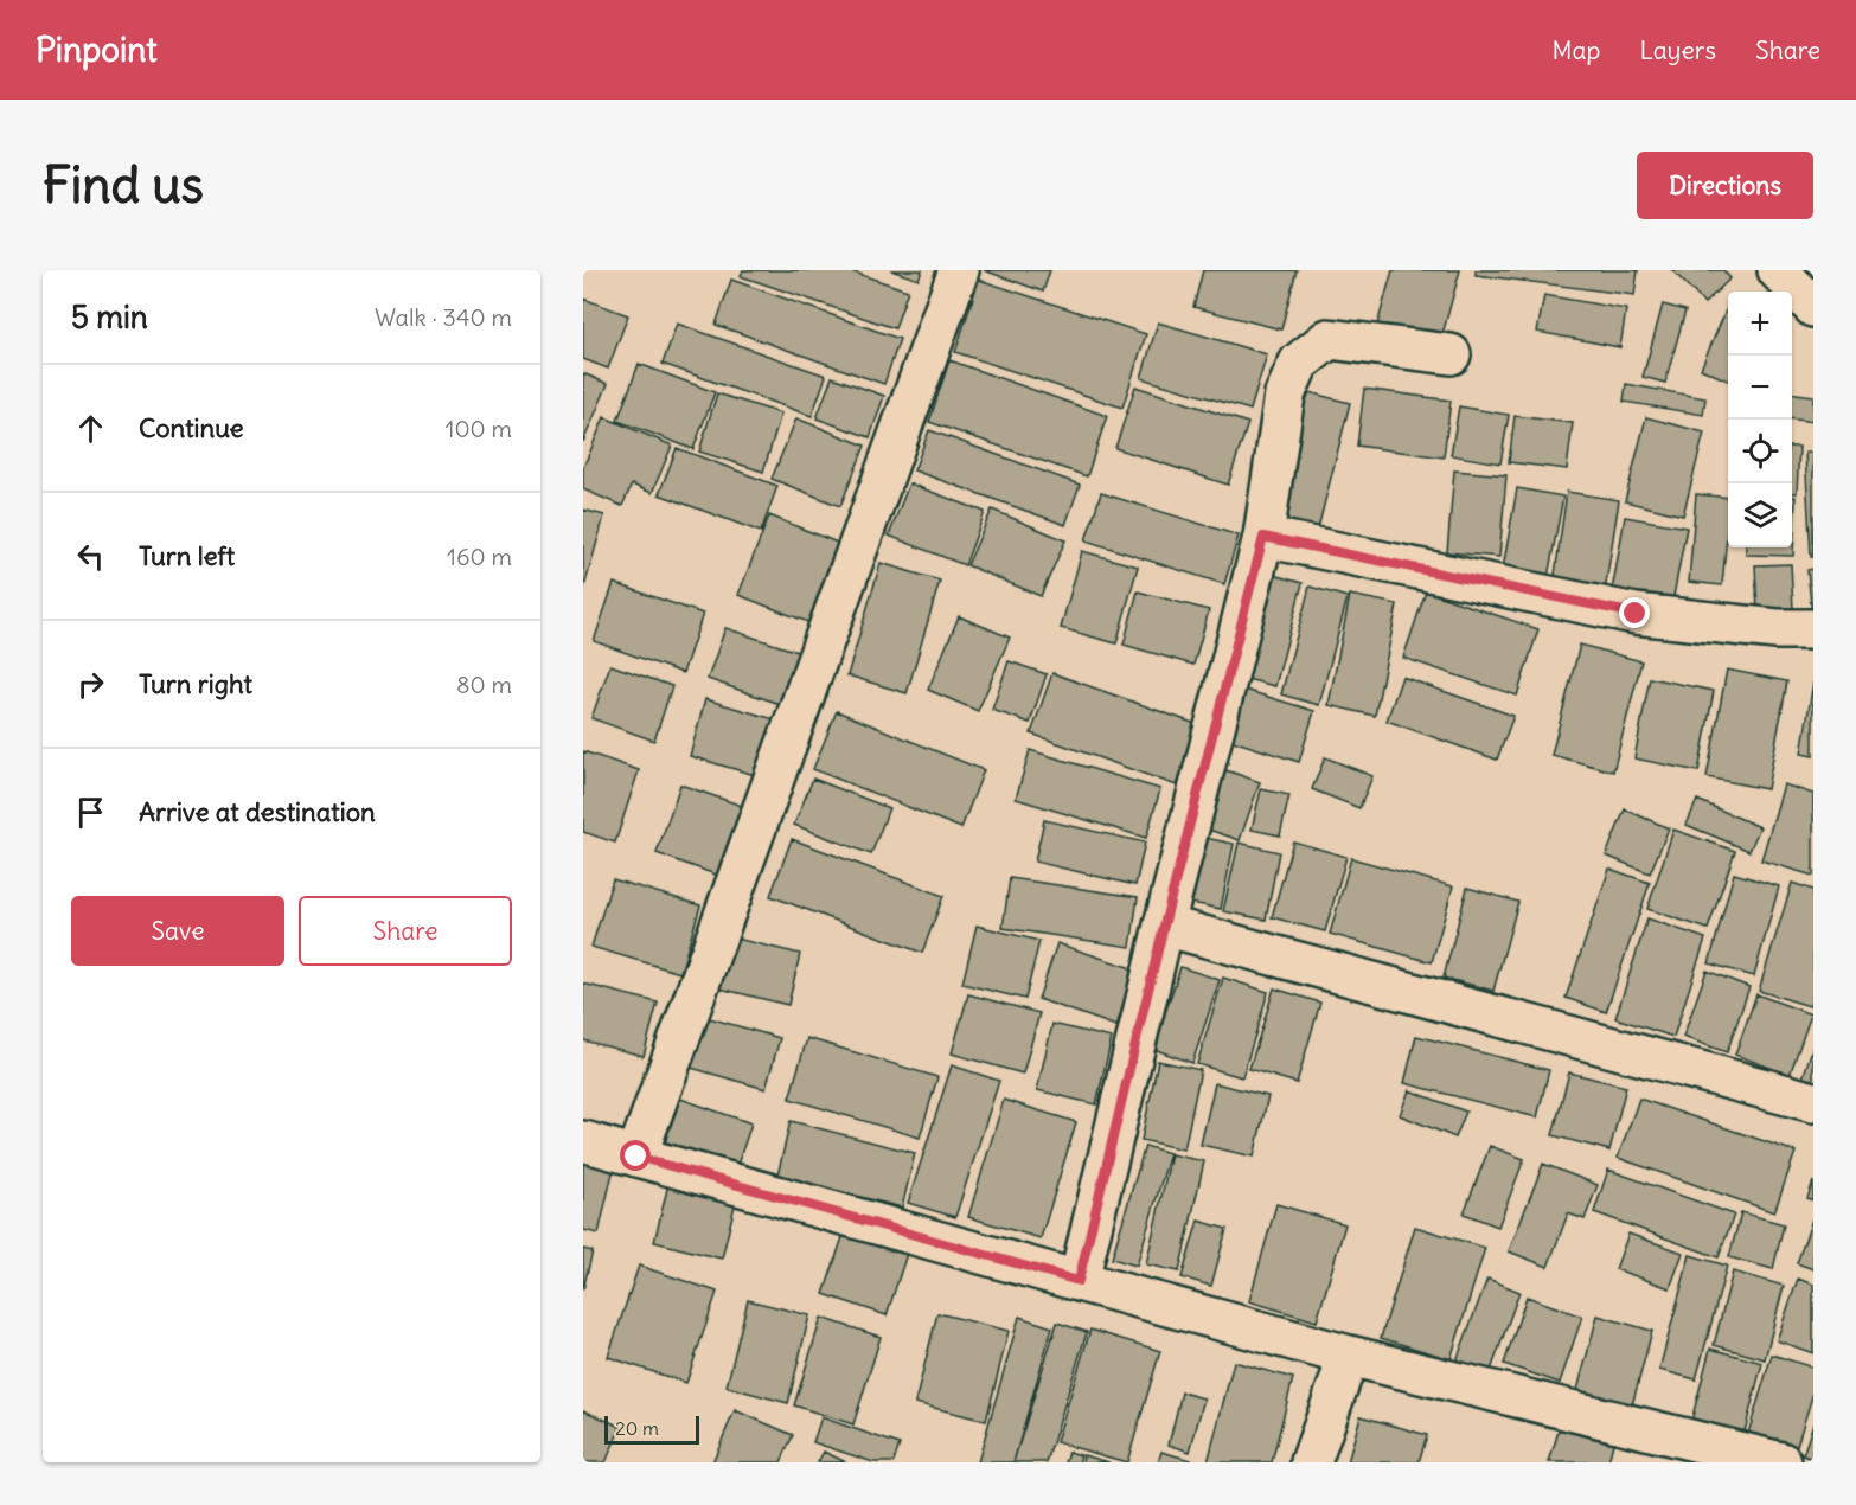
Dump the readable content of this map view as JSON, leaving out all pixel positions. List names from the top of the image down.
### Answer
{
  "scale_bar": "20 m",
  "page": {
    "header": "Pinpoint",
    "nav": ["Map", "Layers", "Share"],
    "buttons": [
      "Directions",
      ["Save", "Share"]
    ],
    "title": "Find us",
    "heading": ["5 min", "Walk · 340 m"],
    "map_buttons": ["+", "−"],
    "list": [
      ["Continue", "100 m"],
      ["Turn left", "160 m"],
      ["Turn right", "80 m"],
      "Arrive at destination"
    ],
    "scale": "20 m"
  }
}
